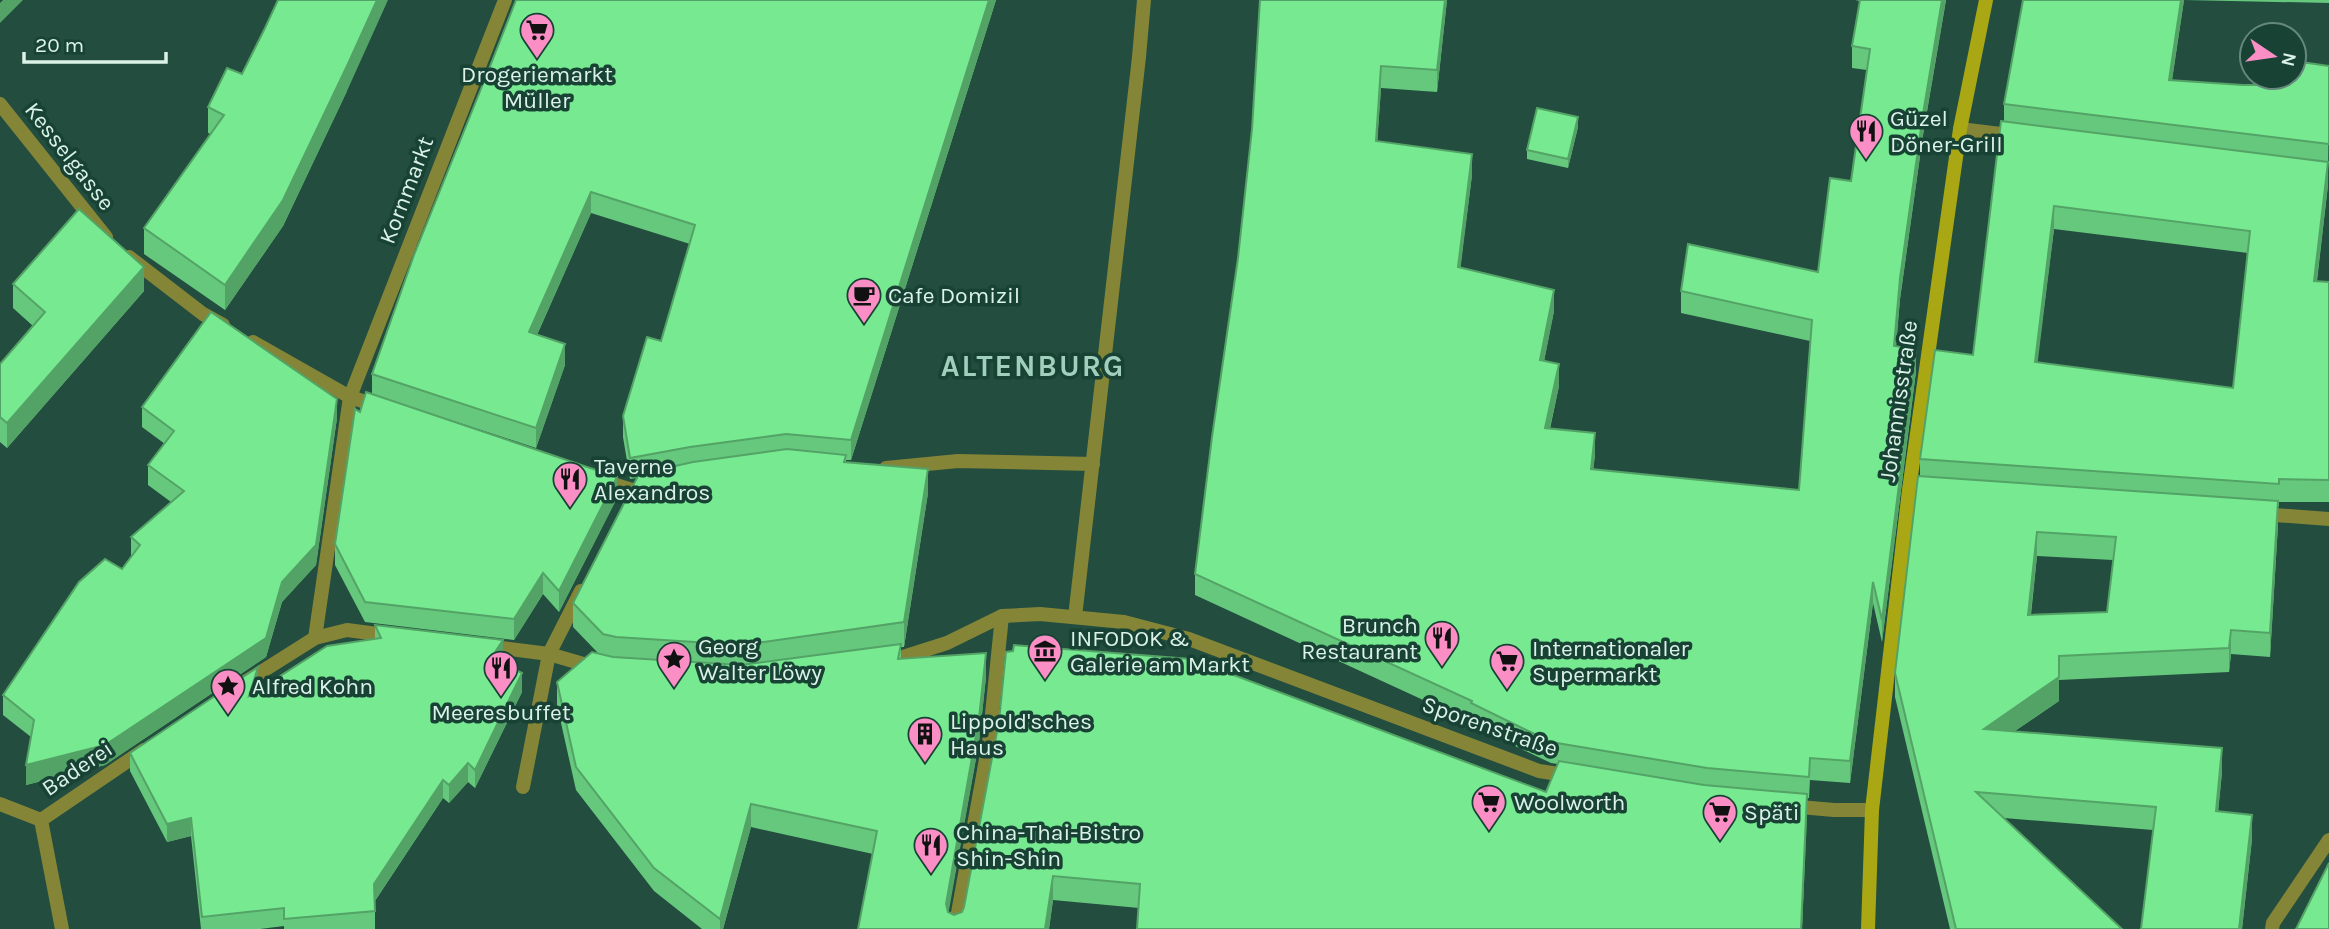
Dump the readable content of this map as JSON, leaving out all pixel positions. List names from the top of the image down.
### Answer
{
  "streets": {
    "street": [
      "Kesselgasse",
      "Kornmarkt",
      "Johannisstraße",
      "Sporenstraße",
      "Baderei"
    ]
  },
  "crossings": [
    ["Kesselgasse", "Kornmarkt"]
  ],
  "districts": ["ALTENBURG"],
  "places": {
    "supermarket": [
      "Drogeriemarkt Müller",
      "Internationaler Supermarkt",
      "Woolworth",
      "Späti"
    ],
    "restaurant": [
      "Güzel Döner-Grill",
      "Taverne Alexandros",
      "Brunch Restaurant",
      "Meeresbuffet",
      "China-Thai-Bistro Shin-Shin"
    ],
    "cafe": ["Cafe Domizil"],
    "museum": ["INFODOK & Galerie am Markt"],
    "place": ["Georg Walter Löwy", "Alfred Kohn"],
    "building": ["Lippold'sches Haus"]
  },
  "scale_bar": "20 m",
  "north": "right"
}
